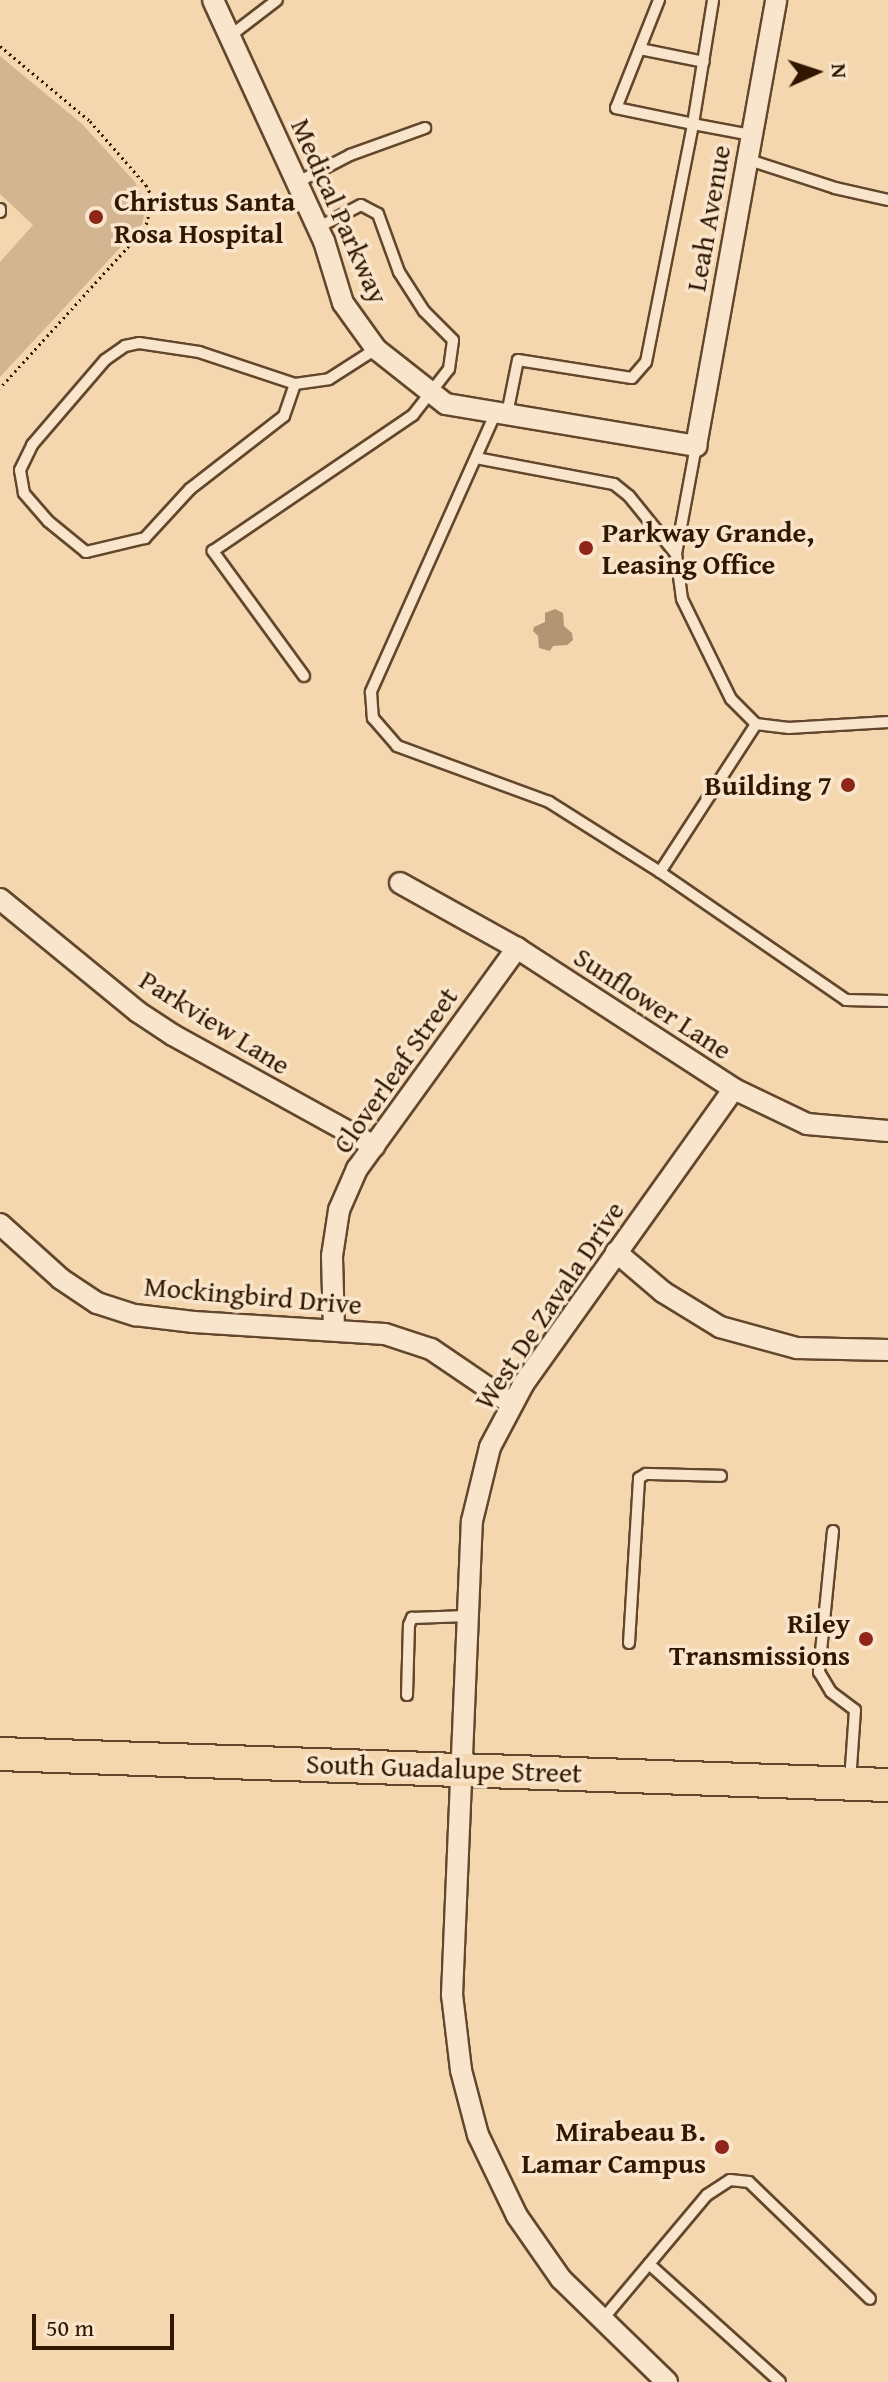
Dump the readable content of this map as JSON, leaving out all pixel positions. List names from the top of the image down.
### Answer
{
  "streets": {
    "main road": ["South Guadalupe Street"],
    "street": [
      "Medical Parkway",
      "Leah Avenue",
      "Sunflower Lane",
      "Parkview Lane",
      "Cloverleaf Street",
      "Mockingbird Drive",
      "West De Zavala Drive"
    ]
  },
  "crossings": [
    ["Medical Parkway", "Leah Avenue"],
    ["Sunflower Lane", "Cloverleaf Street"],
    ["Sunflower Lane", "West De Zavala Drive"],
    ["Parkview Lane", "Cloverleaf Street"],
    ["Cloverleaf Street", "Mockingbird Drive"],
    ["Mockingbird Drive", "West De Zavala Drive"],
    ["West De Zavala Drive", "South Guadalupe Street"]
  ],
  "places": [
    "Christus Santa Rosa Hospital",
    "Parkway Grande, Leasing Office",
    "Building 7",
    "Riley Transmissions",
    "Mirabeau B. Lamar Campus"
  ],
  "scale_bar": "50 m",
  "north": "right"
}
